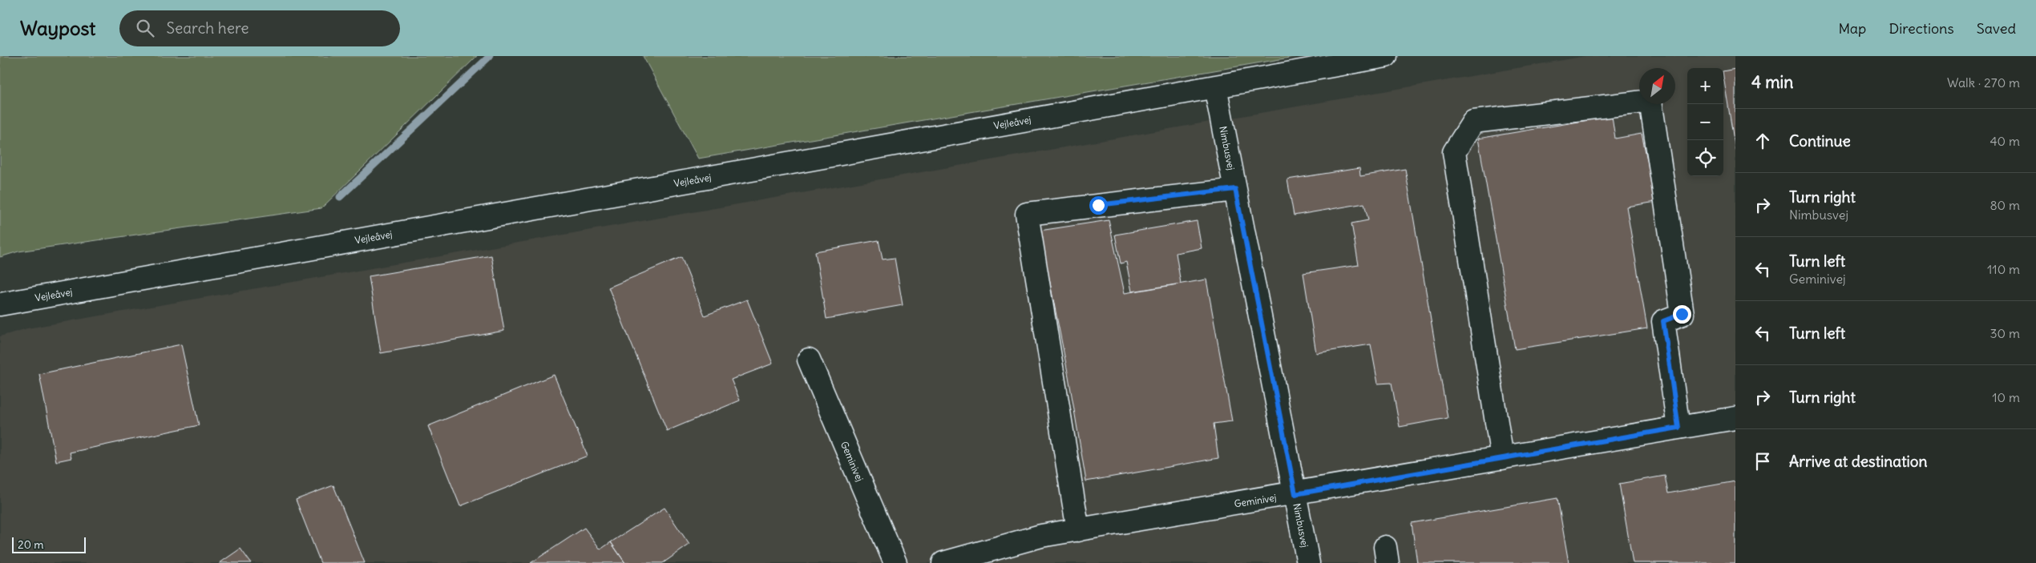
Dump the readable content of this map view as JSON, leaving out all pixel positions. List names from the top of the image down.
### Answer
{
  "streets": {
    "street": ["Vejleåvej", "Nimbusvej", "Geminivej"]
  },
  "crossings": [
    ["Vejleåvej", "Nimbusvej"],
    ["Nimbusvej", "Geminivej"]
  ],
  "scale_bar": "20 m",
  "north": "top right",
  "page": {
    "header": "Waypost",
    "search": "Search here",
    "nav": ["Map", "Directions", "Saved"],
    "heading": ["4 min", "Walk · 270 m"],
    "map_buttons": ["+", "−"],
    "list": [
      ["Continue", "40 m"],
      ["Turn right", "Nimbusvej", "80 m"],
      ["Turn left", "Geminivej", "110 m"],
      ["Turn left", "30 m"],
      ["Turn right", "10 m"],
      "Arrive at destination"
    ],
    "scale": "20 m"
  }
}
